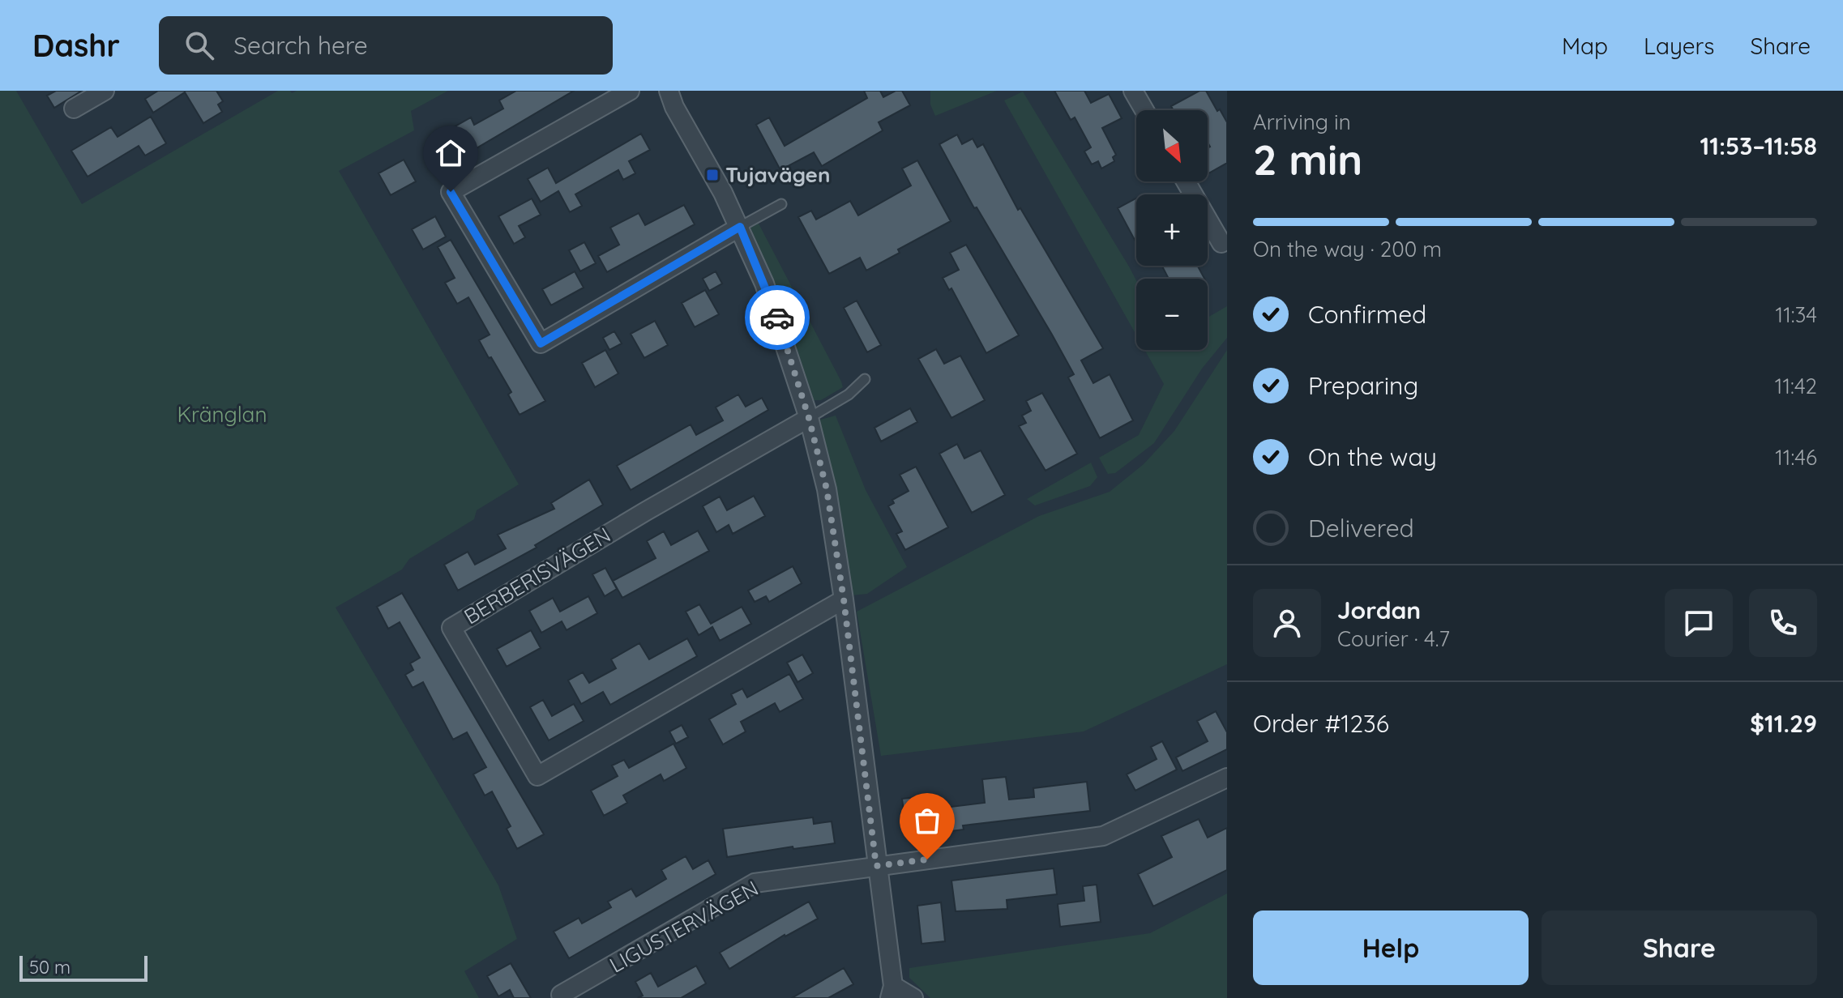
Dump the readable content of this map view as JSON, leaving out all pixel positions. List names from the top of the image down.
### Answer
{
  "streets": {
    "street": ["BERBERISVÄGEN", "LIGUSTERVÄGEN"]
  },
  "parks": ["Kränglan"],
  "places": {
    "transit": ["Tujavägen"]
  },
  "scale_bar": "50 m",
  "north": "bottom right",
  "page": {
    "header": "Dashr",
    "search": "Search here",
    "nav": ["Map", "Layers", "Share"],
    "heading": ["2 min", "Arriving in", "11:53–11:58"],
    "panel": [
      "Jordan",
      "Courier · 4.7",
      "Order #1236",
      "$11.29"
    ],
    "map_buttons": ["+", "−"],
    "bar": "On the way · 200 m",
    "list": [
      ["Confirmed", "11:34"],
      ["Preparing", "11:42"],
      ["On the way", "11:46"],
      "Delivered"
    ],
    "buttons": ["Help", "Share"],
    "scale": "50 m"
  }
}
